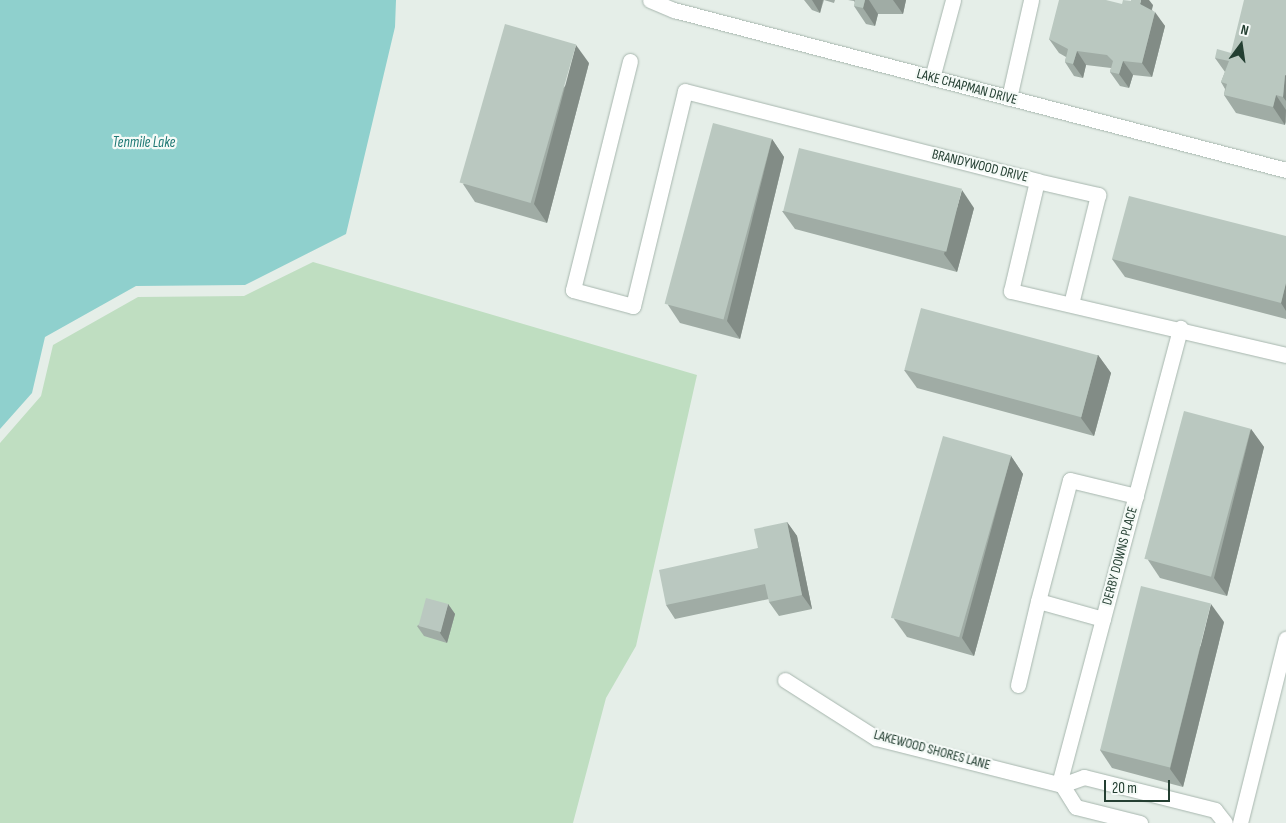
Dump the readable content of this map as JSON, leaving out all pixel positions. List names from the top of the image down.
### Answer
{
  "streets": {
    "street": [
      "LAKE CHAPMAN DRIVE",
      "BRANDYWOOD DRIVE",
      "DERBY DOWNS PLACE",
      "LAKEWOOD SHORES LANE"
    ]
  },
  "crossings": [
    ["BRANDYWOOD DRIVE", "DERBY DOWNS PLACE"],
    ["DERBY DOWNS PLACE", "LAKEWOOD SHORES LANE"]
  ],
  "water": ["Tenmile Lake"],
  "scale_bar": "20 m",
  "north": "top"
}
